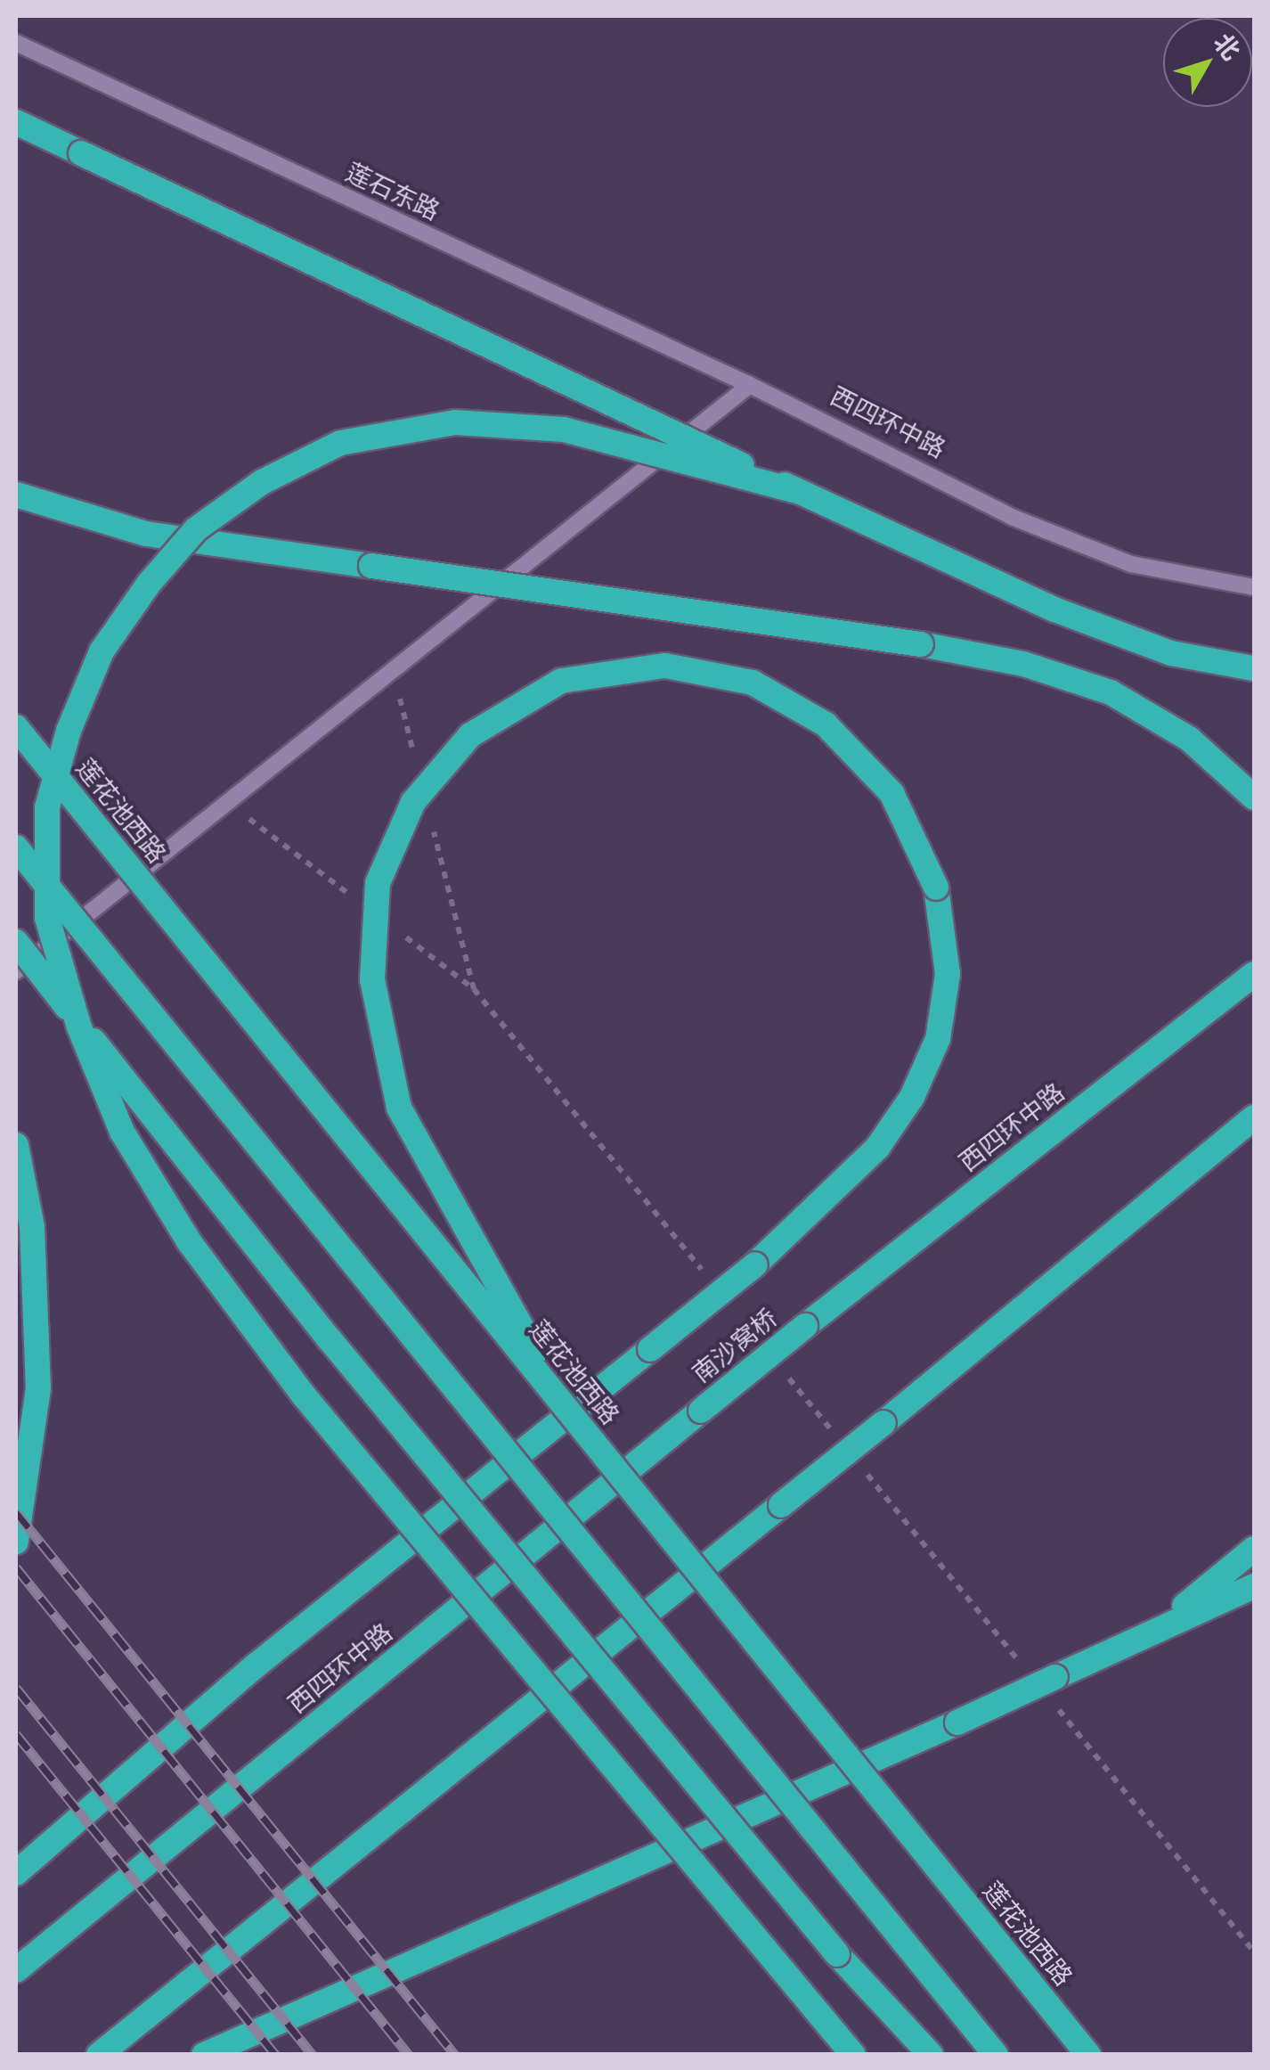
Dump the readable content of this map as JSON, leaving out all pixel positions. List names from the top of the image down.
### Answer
{
  "streets": {
    "highway": ["西四环中路", "莲花池西路", "南沙窝桥"],
    "street": ["莲石东路"]
  },
  "crossings": [
    ["莲石东路", "西四环中路"],
    ["西四环中路", "南沙窝桥"]
  ],
  "north": "top right"
}
